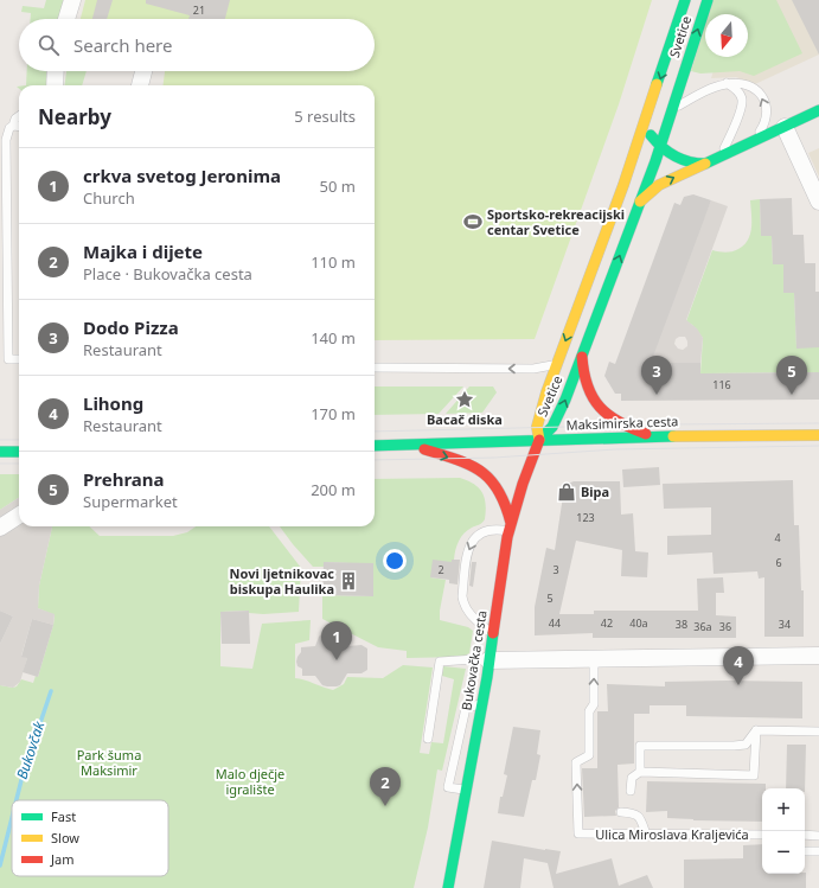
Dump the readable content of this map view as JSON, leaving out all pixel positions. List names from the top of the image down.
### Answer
{
  "streets": {
    "main road": ["Svetice", "Maksimirska cesta", "Bukovačka cesta"],
    "lane": ["Ulica Miroslava Kraljevića"]
  },
  "crossings": [
    ["Svetice", "Maksimirska cesta"],
    ["Svetice", "Bukovačka cesta"],
    ["Maksimirska cesta", "Bukovačka cesta"]
  ],
  "water": ["Bukovčak"],
  "parks": ["Park šuma Maksimir", "Malo dječje igralište"],
  "places": {
    "sports": ["Sportsko-rekreacijski centar Svetice"],
    "place": ["Bacač diska"],
    "shop": ["Bipa"],
    "building": ["Novi ljetnikovac biskupa Haulika"]
  },
  "house_numbers": [
    "21",
    "116",
    "123",
    "4",
    "6",
    "2",
    "3",
    "5",
    "44",
    "42",
    "40a",
    "38",
    "34",
    "36a",
    "36"
  ],
  "legend": ["Fast", "Slow", "Jam"],
  "north": "bottom",
  "page": {
    "search": "Search here",
    "heading": ["Nearby", "5 results"],
    "list": [
      {
        "mark": "1",
        "name": "crkva svetog Jeronima",
        "note": "Church",
        "value": "50 m"
      },
      {
        "mark": "2",
        "name": "Majka i dijete",
        "note": "Place · Bukovačka cesta",
        "value": "110 m"
      },
      {
        "mark": "3",
        "name": "Dodo Pizza",
        "note": "Restaurant",
        "value": "140 m"
      },
      {
        "mark": "4",
        "name": "Lihong",
        "note": "Restaurant",
        "value": "170 m"
      },
      {
        "mark": "5",
        "name": "Prehrana",
        "note": "Supermarket",
        "value": "200 m"
      }
    ],
    "pins": [
      "3",
      "5",
      "1",
      "4",
      "2"
    ],
    "map_buttons": ["+", "−"]
  }
}
